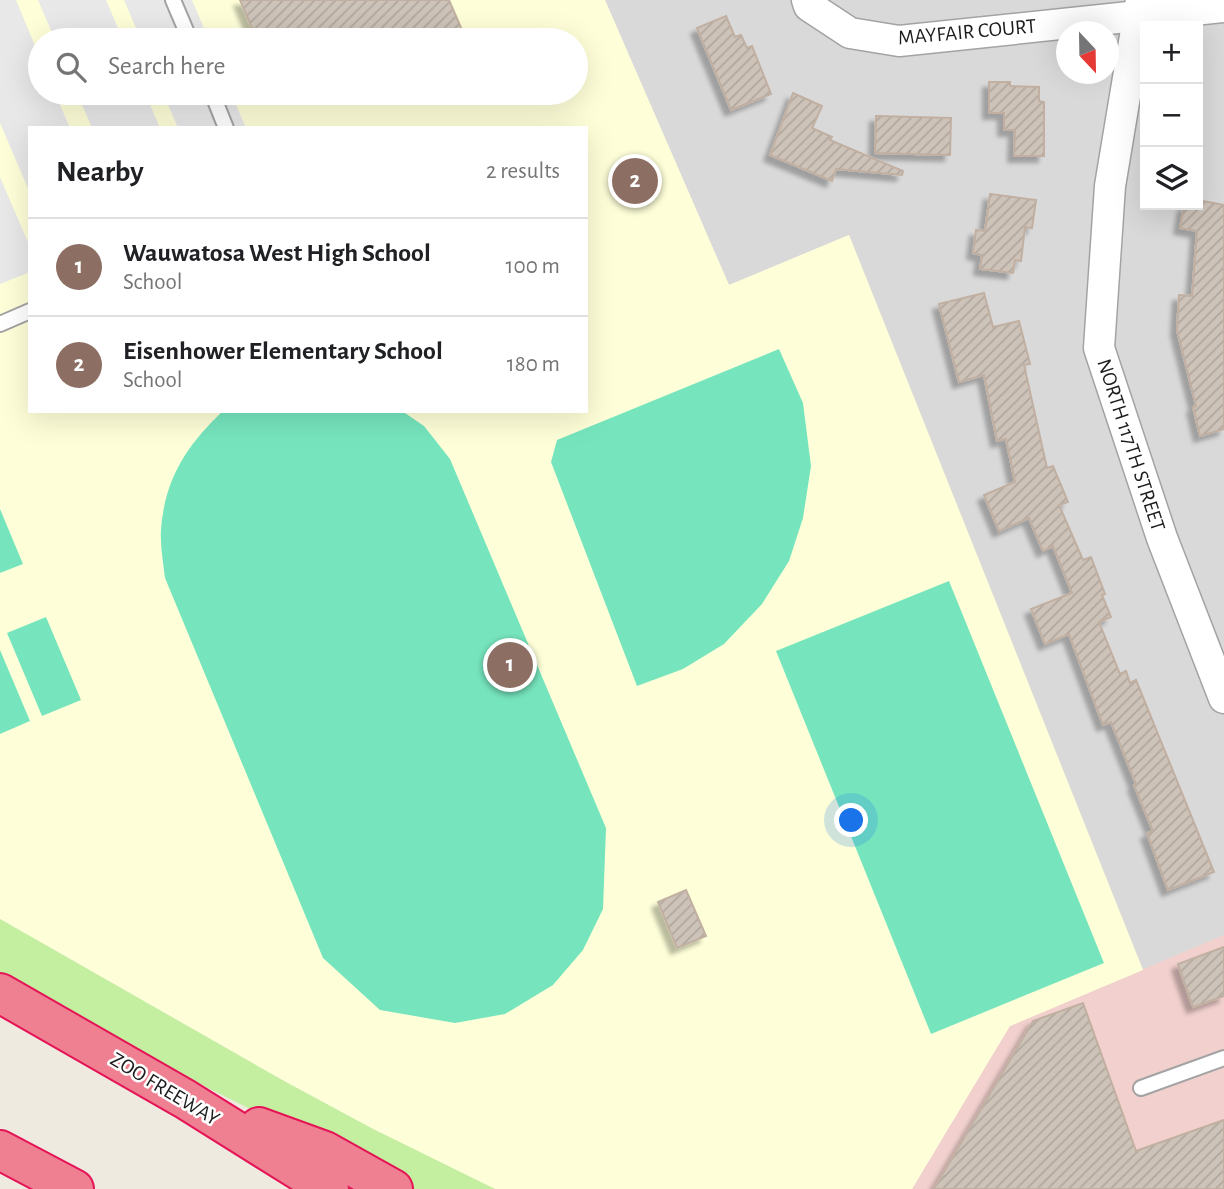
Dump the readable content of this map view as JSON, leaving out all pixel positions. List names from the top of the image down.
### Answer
{
  "streets": {
    "highway": ["ZOO FREEWAY"],
    "street": ["MAYFAIR COURT", "NORTH 117TH STREET"]
  },
  "crossings": [
    ["MAYFAIR COURT", "NORTH 117TH STREET"]
  ],
  "north": "bottom",
  "page": {
    "map_buttons": ["+", "−"],
    "search": "Search here",
    "heading": ["Nearby", "2 results"],
    "pins": ["2", "1"],
    "list": [
      {
        "mark": "1",
        "name": "Wauwatosa West High School",
        "note": "School",
        "value": "100 m"
      },
      {
        "mark": "2",
        "name": "Eisenhower Elementary School",
        "note": "School",
        "value": "180 m"
      }
    ]
  }
}
